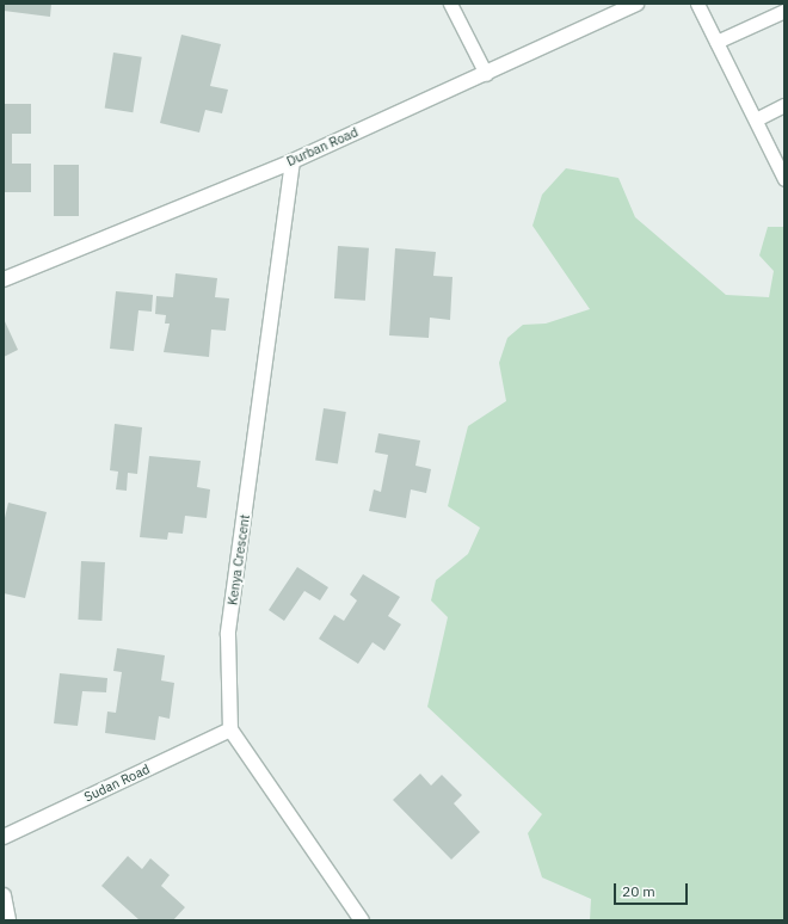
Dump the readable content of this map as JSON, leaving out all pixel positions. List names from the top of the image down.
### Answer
{
  "streets": {
    "street": ["Durban Road", "Kenya Crescent", "Sudan Road"]
  },
  "crossings": [
    ["Durban Road", "Kenya Crescent"],
    ["Kenya Crescent", "Sudan Road"]
  ],
  "scale_bar": "20 m"
}
